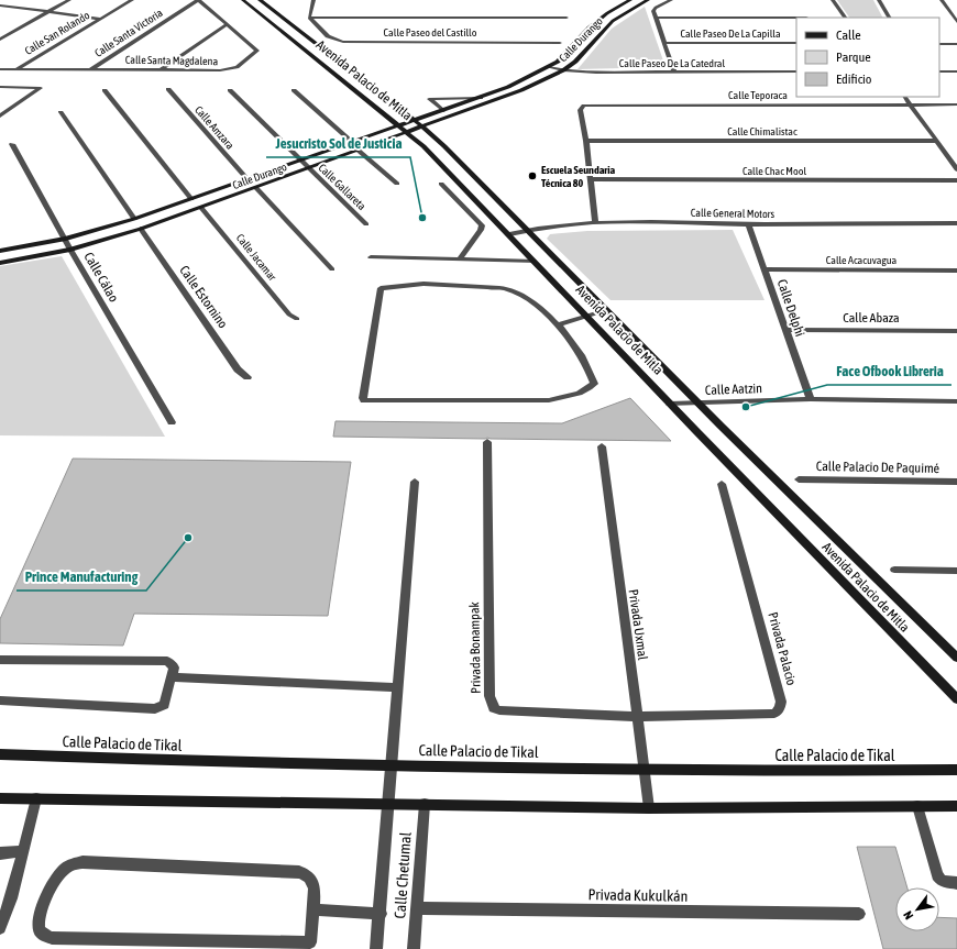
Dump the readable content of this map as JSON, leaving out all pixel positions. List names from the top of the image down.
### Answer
{
  "streets": {
    "main road": ["Calle Durango", "Avenida Palacio de Mitla", "Calle Palacio de Tikal"],
    "street": [
      "Calle Paseo del Castillo",
      "Calle San Rolando",
      "Calle Santa Victoria",
      "Calle Paseo De La Capilla",
      "Calle Santa Magdalena",
      "Calle Paseo De La Catedral",
      "Calle Teporaca",
      "Calle Amzara",
      "Calle Chimalistac",
      "Calle Chac Mool",
      "Calle Gallareta",
      "Calle General Motors",
      "Calle Jacamar",
      "Calle Acacuvagua",
      "Calle Cálao",
      "Calle Estornino",
      "Calle Delphi",
      "Calle Abaza",
      "Calle Aatzin",
      "Calle Palacio De Paquimé",
      "Privada Uxmal",
      "Privada Bonampak",
      "Privada Palacio",
      "Calle Chetumal",
      "Privada Kukulkán"
    ]
  },
  "crossings": [
    ["Calle San Rolando", "Calle Santa Magdalena"],
    ["Calle Santa Victoria", "Calle Santa Magdalena"],
    ["Calle Durango", "Calle Paseo De La Catedral"],
    ["Calle Durango", "Avenida Palacio de Mitla"],
    ["Calle Durango", "Calle Amzara"],
    ["Calle Durango", "Calle Gallareta"],
    ["Calle Durango", "Calle Jacamar"],
    ["Calle Durango", "Calle Cálao"],
    ["Calle Durango", "Calle Estornino"],
    ["Avenida Palacio de Mitla", "Calle General Motors"],
    ["Avenida Palacio de Mitla", "Calle Aatzin"],
    ["Calle Teporaca", "Calle Chimalistac"],
    ["Calle General Motors", "Calle Delphi"],
    ["Calle Acacuvagua", "Calle Delphi"],
    ["Calle Delphi", "Calle Abaza"],
    ["Calle Delphi", "Calle Aatzin"],
    ["Privada Uxmal", "Privada Bonampak"],
    ["Privada Uxmal", "Privada Palacio"],
    ["Privada Uxmal", "Calle Palacio de Tikal"],
    ["Privada Bonampak", "Privada Palacio"],
    ["Calle Chetumal", "Privada Kukulkán"]
  ],
  "places": [
    "Escuela Seundaria Técnica 80",
    "Jesucristo Sol de Justicia",
    "Face Ofbook Libreria",
    "Prince Manufacturing"
  ],
  "legend": ["Calle", "Parque", "Edificio"],
  "north": "bottom left"
}
